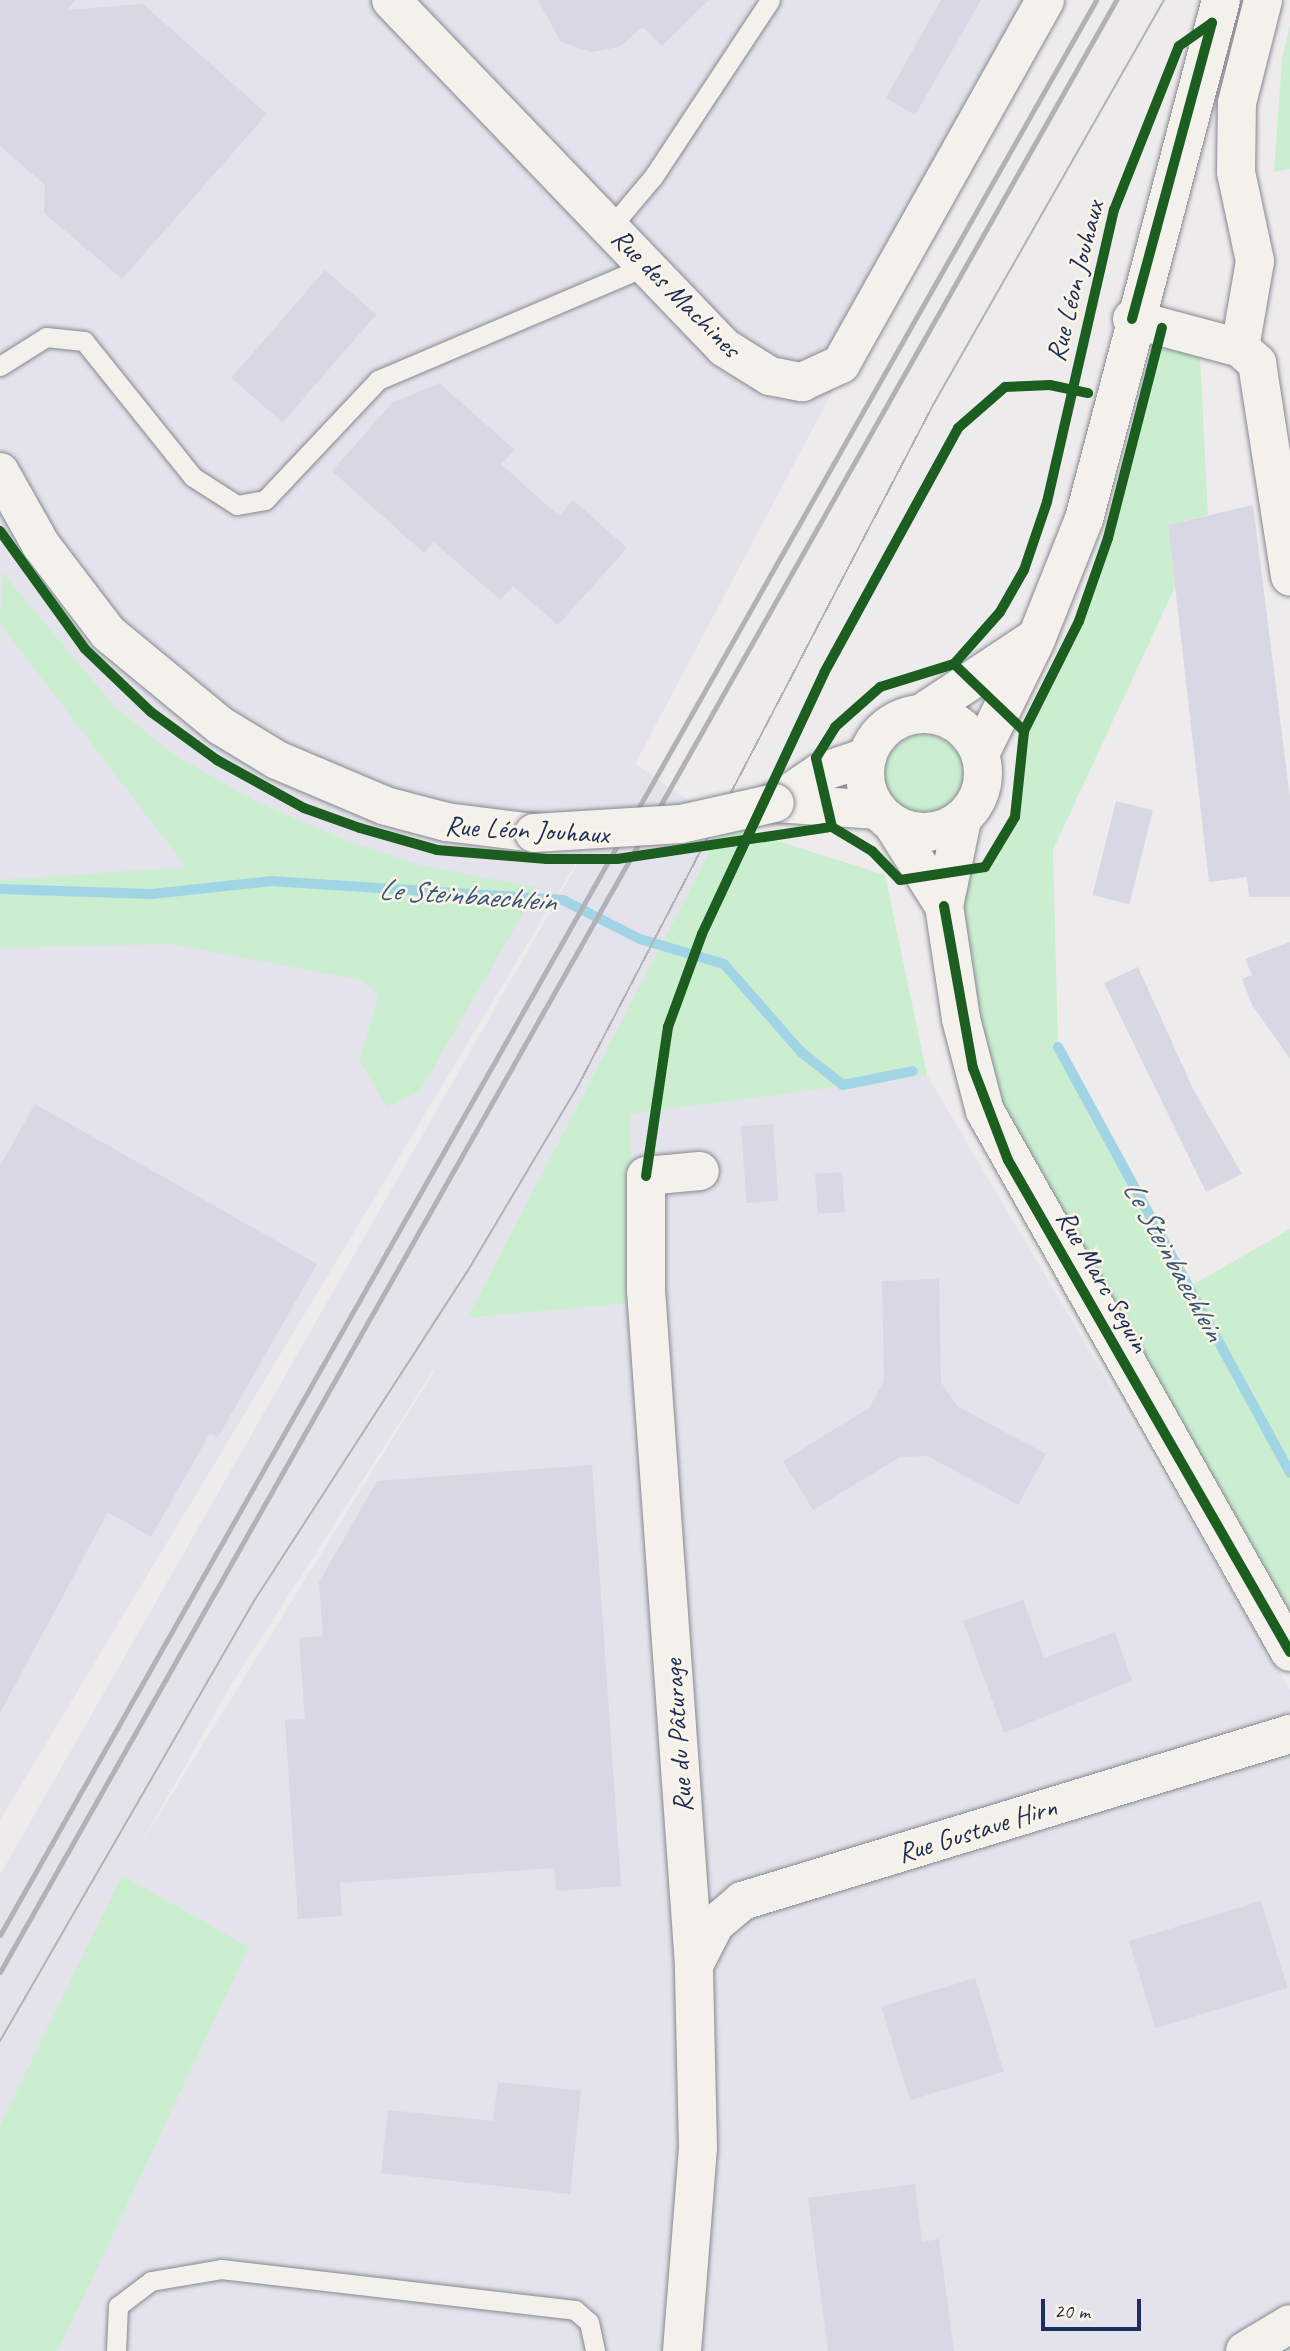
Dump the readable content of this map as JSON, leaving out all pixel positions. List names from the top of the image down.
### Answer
{
  "streets": {
    "street": [
      "Rue Léon Jouhaux",
      "Rue des Machines",
      "Rue Marc Seguin",
      "Rue du Pâturage",
      "Rue Gustave Hirn"
    ]
  },
  "crossings": [
    ["Rue Léon Jouhaux", "Rue Marc Seguin"],
    ["Rue du Pâturage", "Rue Gustave Hirn"]
  ],
  "water": ["Le Steinbaechlein"],
  "scale_bar": "20 m"
}
